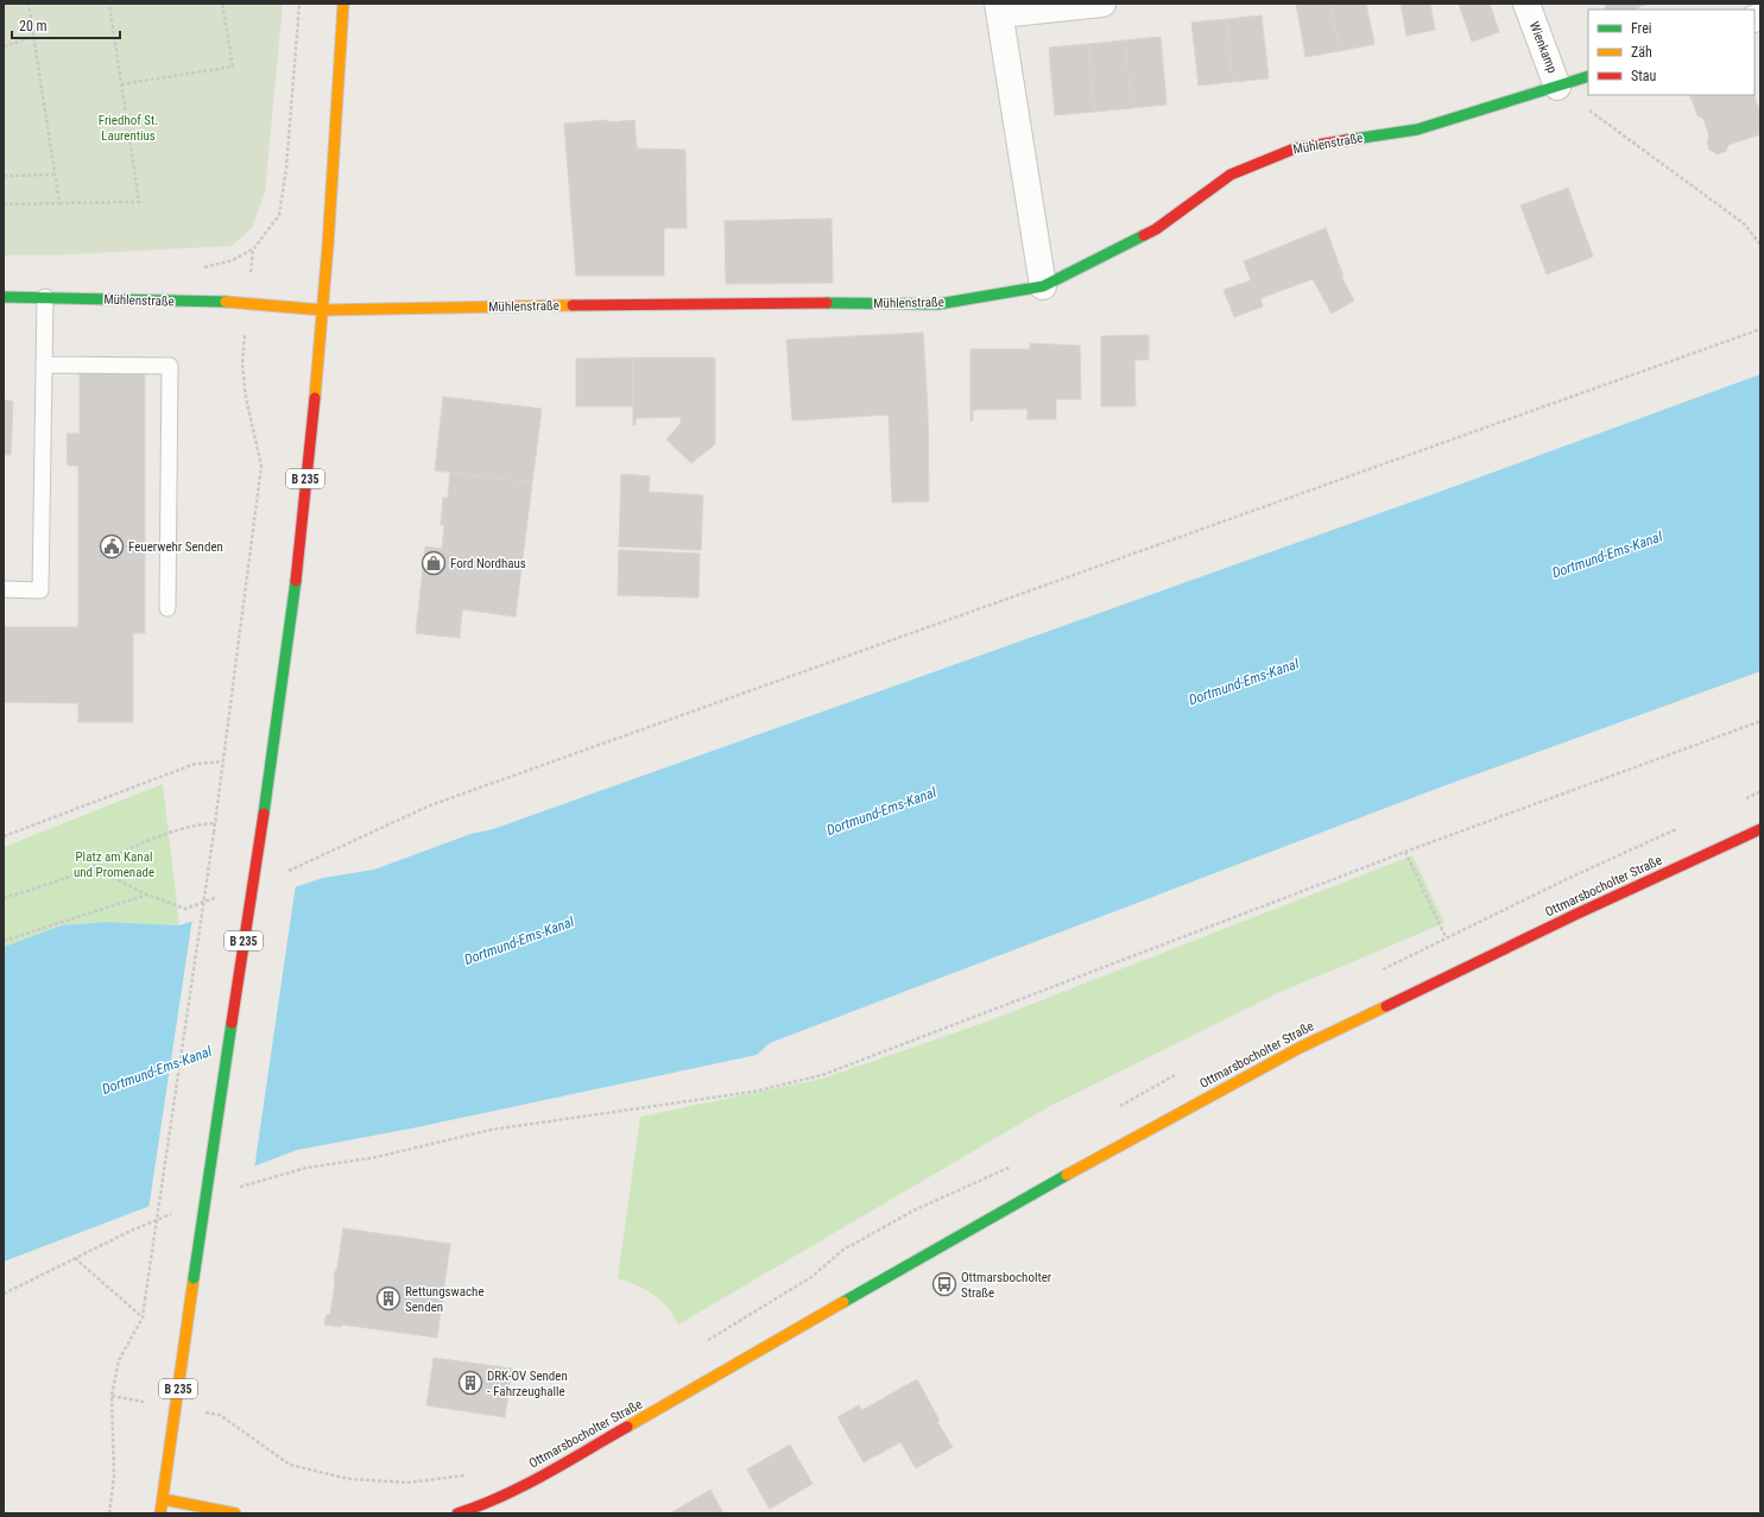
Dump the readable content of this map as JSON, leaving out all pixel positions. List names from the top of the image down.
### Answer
{
  "streets": {
    "main road": [
      "Wienkamp",
      "Mühlenstraße",
      "B 235",
      "Ottmarsbocholter Straße"
    ]
  },
  "crossings": [
    ["Wienkamp", "Mühlenstraße"],
    ["Mühlenstraße", "B 235"]
  ],
  "water": ["Dortmund-Ems-Kanal"],
  "parks": ["Friedhof St. Laurentius", "Platz am Kanal und Promenade"],
  "places": {
    "public building": ["Feuerwehr Senden"],
    "shop": ["Ford Nordhaus"],
    "bus stop": ["Ottmarsbocholter Straße"],
    "building": ["Rettungswache Senden", "DRK-OV Senden - Fahrzeughalle"]
  },
  "legend": ["Frei", "Zäh", "Stau"],
  "scale_bar": "20 m"
}
